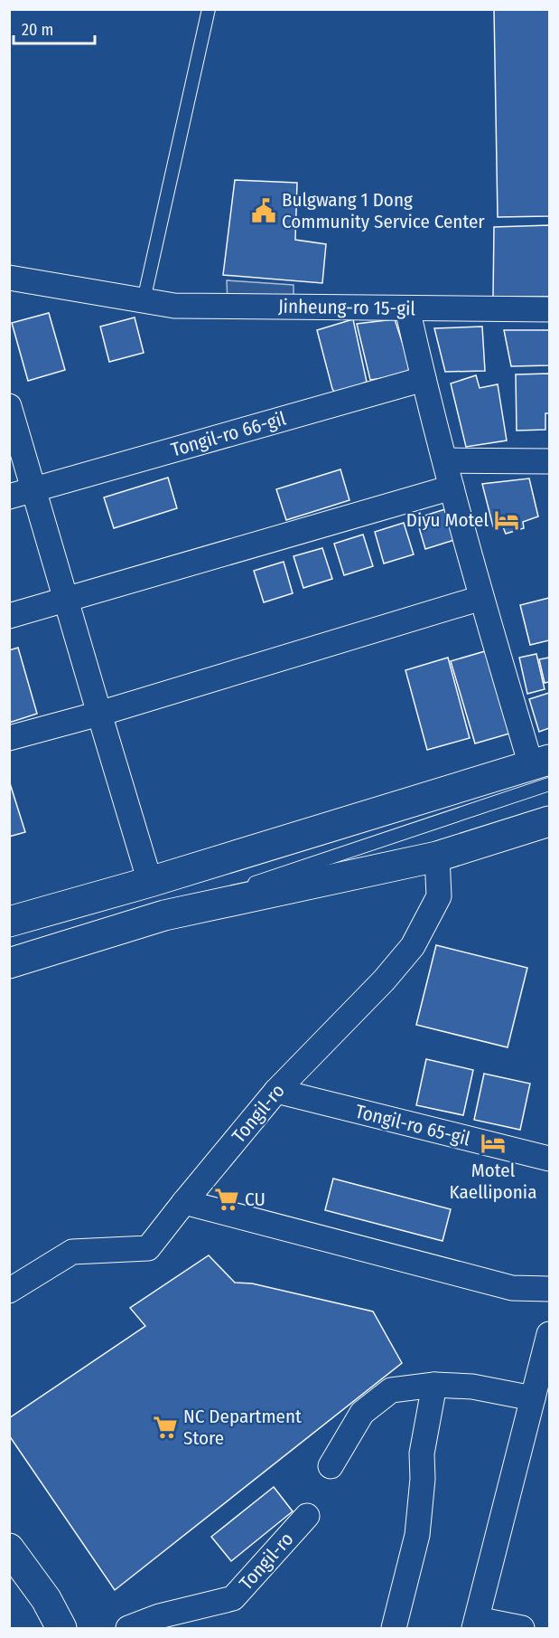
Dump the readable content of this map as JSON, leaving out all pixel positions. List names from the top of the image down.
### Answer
{
  "streets": {
    "street": [
      "Jinheung-ro 15-gil",
      "Tongil-ro 66-gil",
      "Tongil-ro",
      "Tongil-ro 65-gil"
    ]
  },
  "crossings": [
    ["Tongil-ro", "Tongil-ro 65-gil"]
  ],
  "places": {
    "public building": ["Bulgwang 1 Dong Community Service Center"],
    "hotel": ["Diyu Motel", "Motel Kaelliponia"],
    "supermarket": ["CU", "NC Department Store"]
  },
  "scale_bar": "20 m"
}
